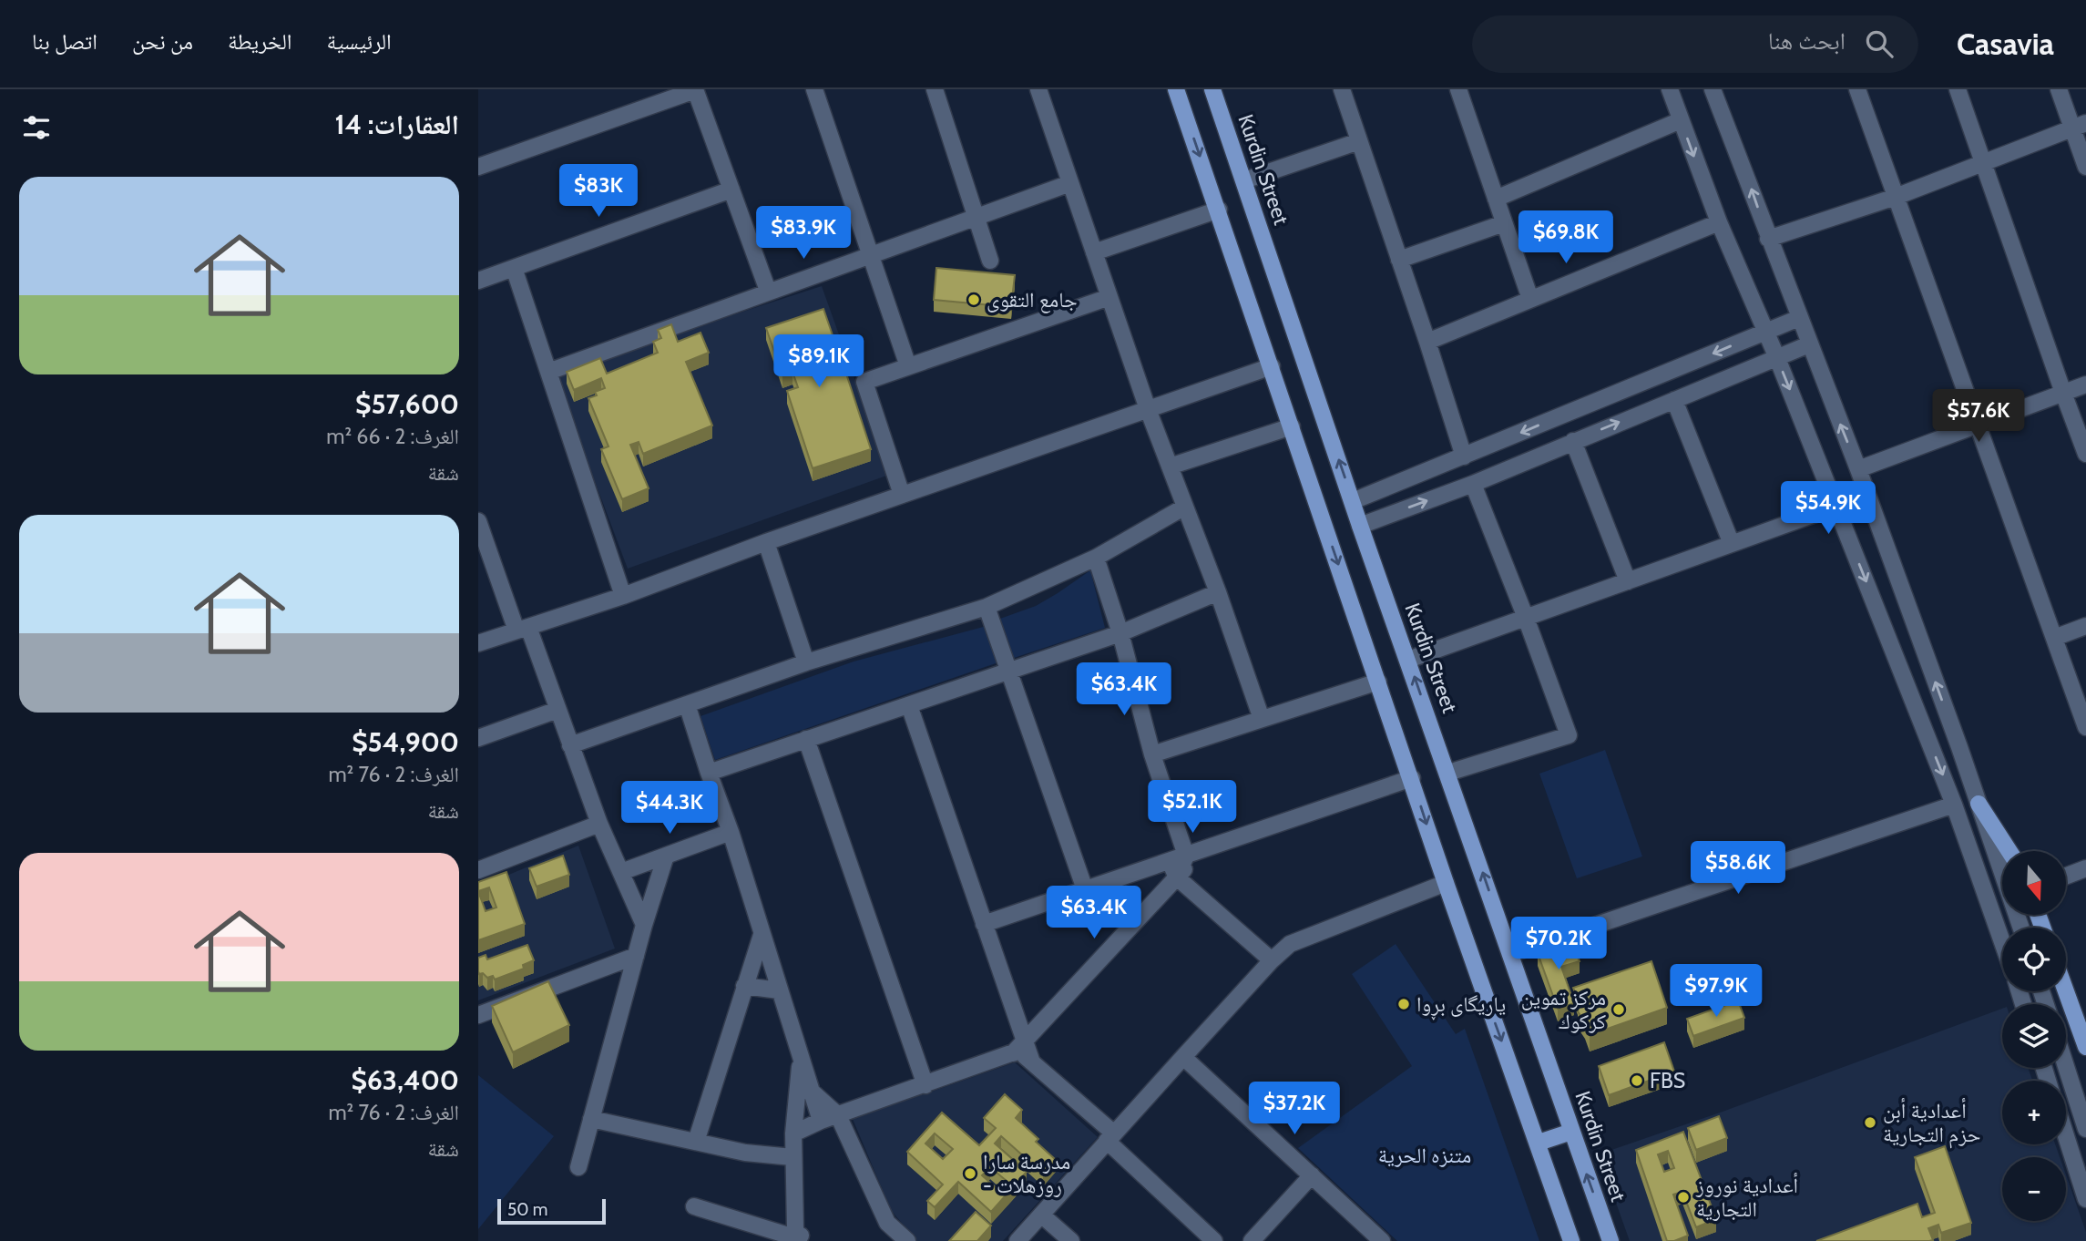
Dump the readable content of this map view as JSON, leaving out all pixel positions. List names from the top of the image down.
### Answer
{
  "streets": {
    "main road": ["Kurdin Street"]
  },
  "parks": ["متنزه الحرية"],
  "places": [
    "جامع التقوى",
    "یاریگای بڕوا",
    "مركز تموين كركوك",
    "FBS",
    "أعدادية أبن حزم التجارية",
    "مدرسة سارا - روزهلات",
    "أعدادية نوروز التجارية"
  ],
  "scale_bar": "50 m",
  "north": "bottom",
  "page": {
    "header": "Casavia",
    "search": "ابحث هنا",
    "nav": [
      "الرئيسية",
      "الخريطة",
      "من نحن",
      "اتصل بنا"
    ],
    "heading": "العقارات: 14",
    "price": [
      "$83K",
      "$83.9K",
      "$69.8K",
      "$89.1K",
      "$57.6K",
      "$54.9K",
      "$63.4K",
      "$52.1K",
      "$44.3K",
      "$58.6K",
      "$63.4K",
      "$70.2K",
      "$97.9K",
      "$37.2K"
    ],
    "list": [
      {
        "name": "$57,600",
        "note": "الغرف: 2 · 66 m² · شقة"
      },
      {
        "name": "$54,900",
        "note": "الغرف: 2 · 76 m² · شقة"
      },
      {
        "name": "$63,400",
        "note": "الغرف: 2 · 76 m² · شقة"
      }
    ],
    "map_buttons": ["+", "−"],
    "scale": "50 m"
  }
}
